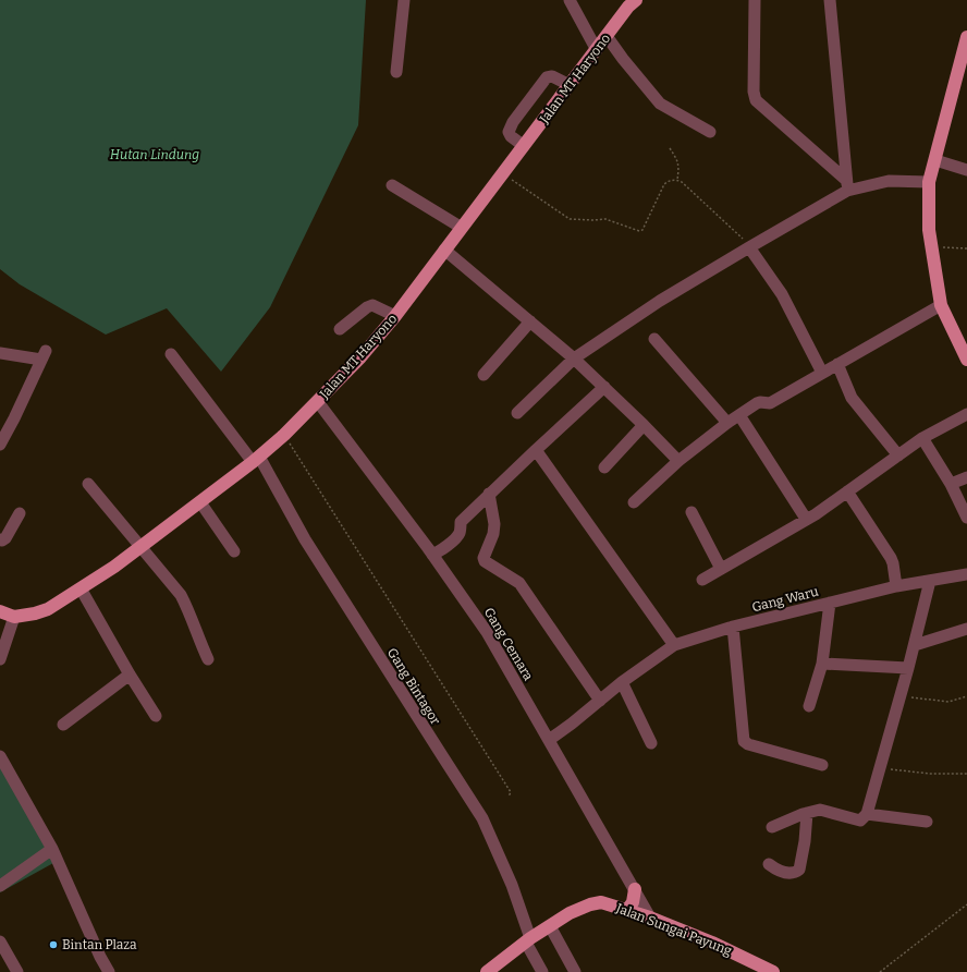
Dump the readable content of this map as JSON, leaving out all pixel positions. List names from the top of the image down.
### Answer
{
  "streets": {
    "main road": ["Jalan MT Haryono", "Jalan Sungai Payung"],
    "street": ["Gang Waru", "Gang Cemara", "Gang Bintagor"]
  },
  "crossings": [
    ["Jalan MT Haryono", "Gang Cemara"],
    ["Jalan MT Haryono", "Gang Bintagor"],
    ["Gang Cemara", "Jalan Sungai Payung"],
    ["Gang Bintagor", "Jalan Sungai Payung"]
  ],
  "parks": ["Hutan Lindung"],
  "places": ["Bintan Plaza"]
}
